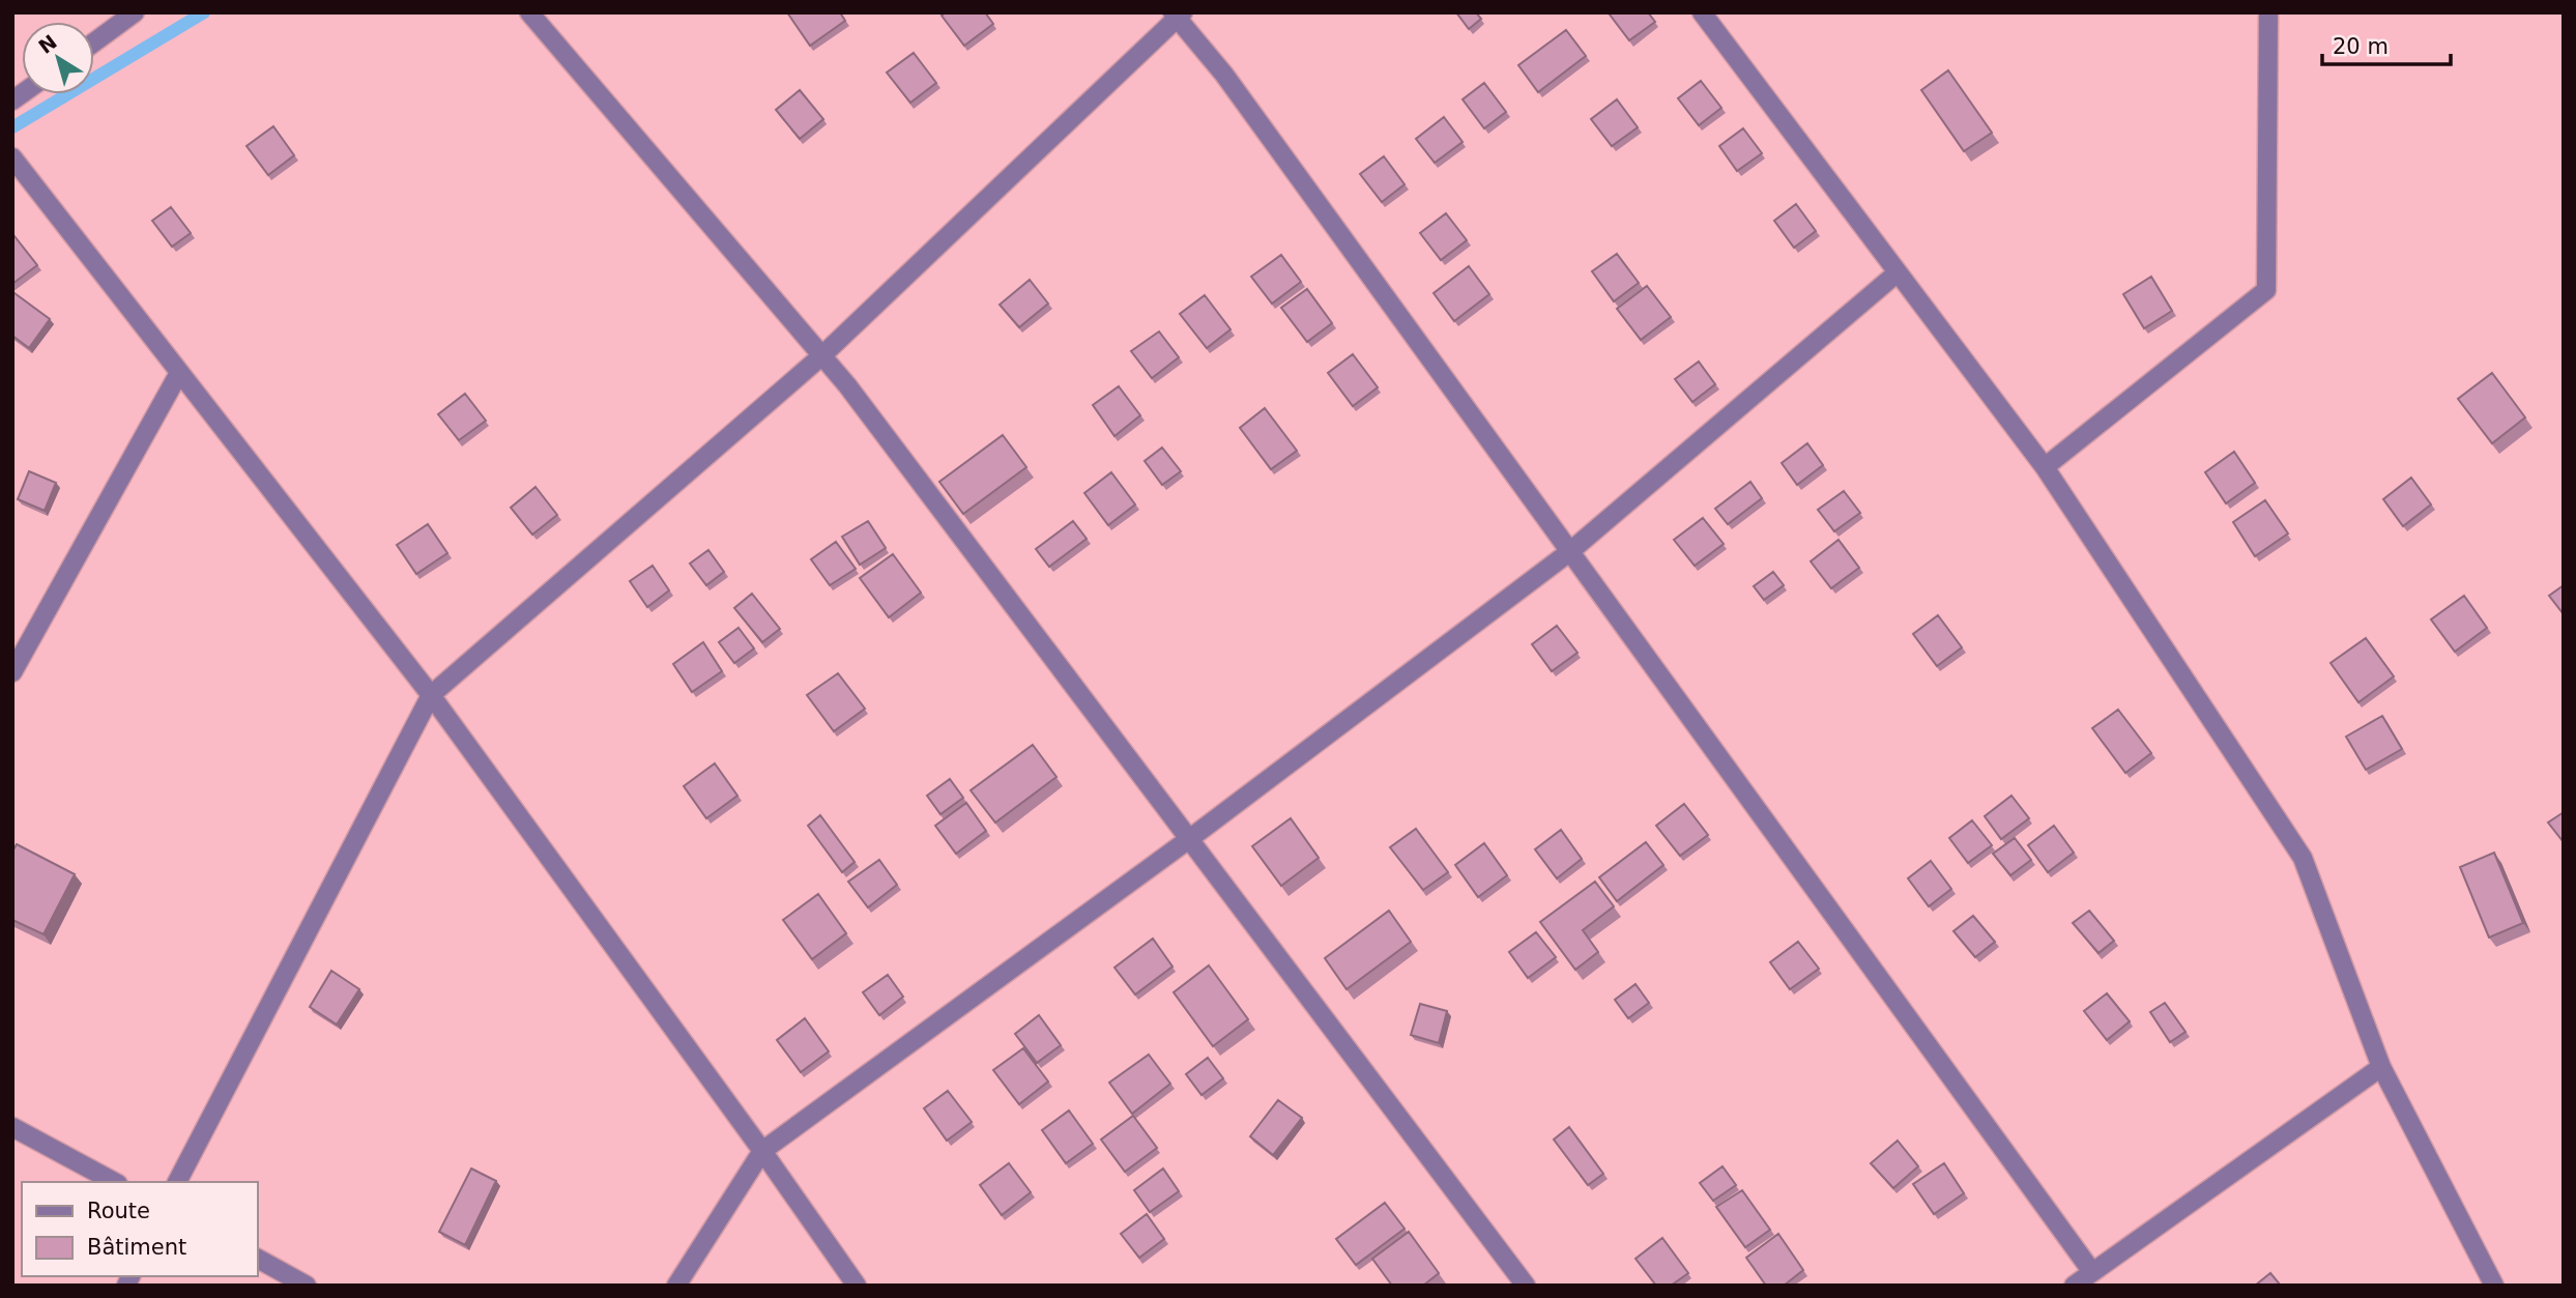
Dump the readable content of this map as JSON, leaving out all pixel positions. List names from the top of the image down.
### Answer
{
  "legend": ["Route", "Bâtiment"],
  "scale_bar": "20 m",
  "north": "top left"
}
